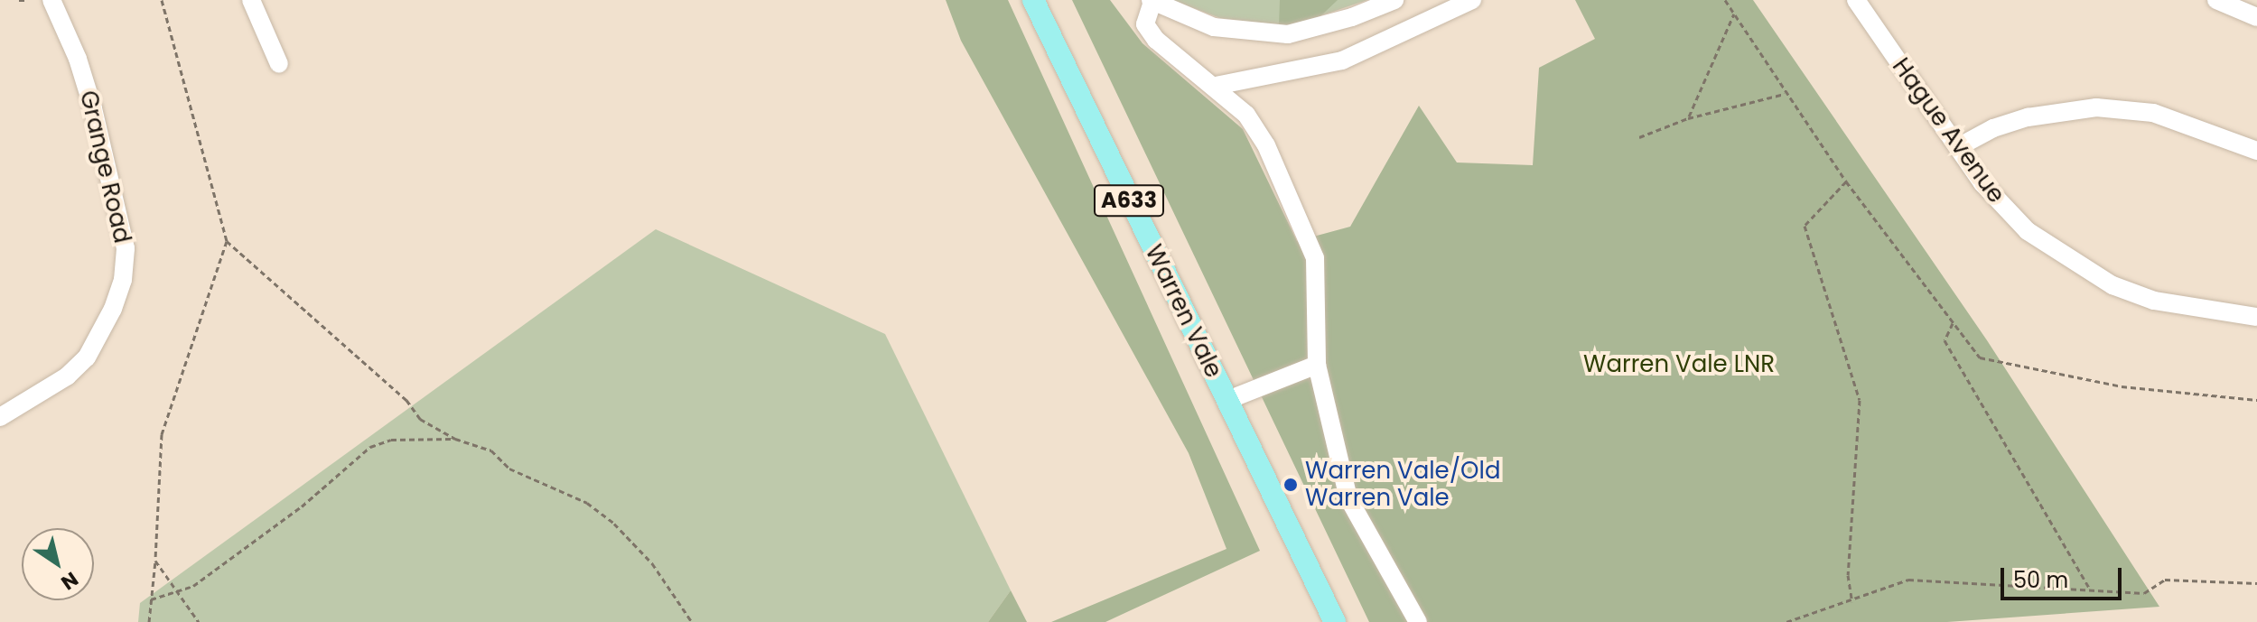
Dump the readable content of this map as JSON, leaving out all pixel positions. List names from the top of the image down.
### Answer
{
  "streets": {
    "main road": ["A633", "Warren Vale"],
    "street": ["Hague Avenue", "Grange Road"]
  },
  "parks": ["Warren Vale LNR"],
  "places": ["Warren Vale/Old Warren Vale"],
  "scale_bar": "50 m",
  "north": "bottom right"
}
